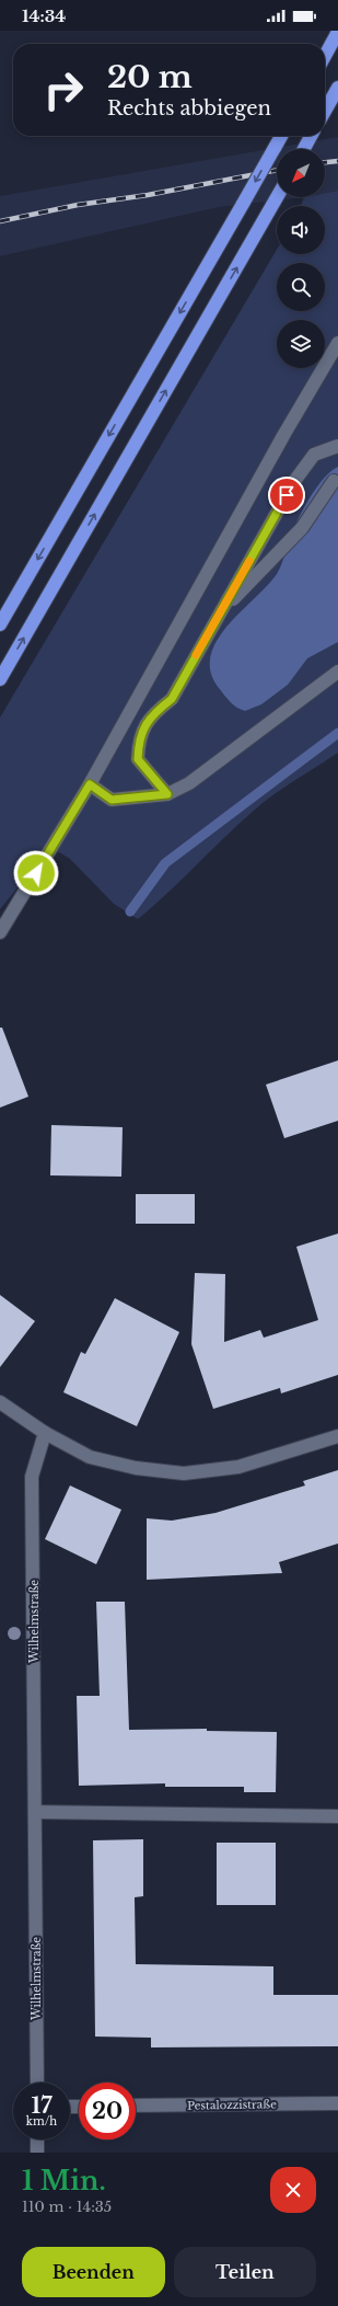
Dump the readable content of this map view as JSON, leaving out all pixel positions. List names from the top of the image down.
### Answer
{
  "streets": {
    "street": ["Wilhelmstraße", "Pestalozzistraße"]
  },
  "north": "bottom left",
  "page": {
    "status": "14:34",
    "turn": ["20 m", "Rechts abbiegen"],
    "speed": "17 km/h",
    "limit": "20",
    "heading": ["1 Min.", "110 m · 14:35"],
    "buttons": ["Beenden", "Teilen"]
  }
}
